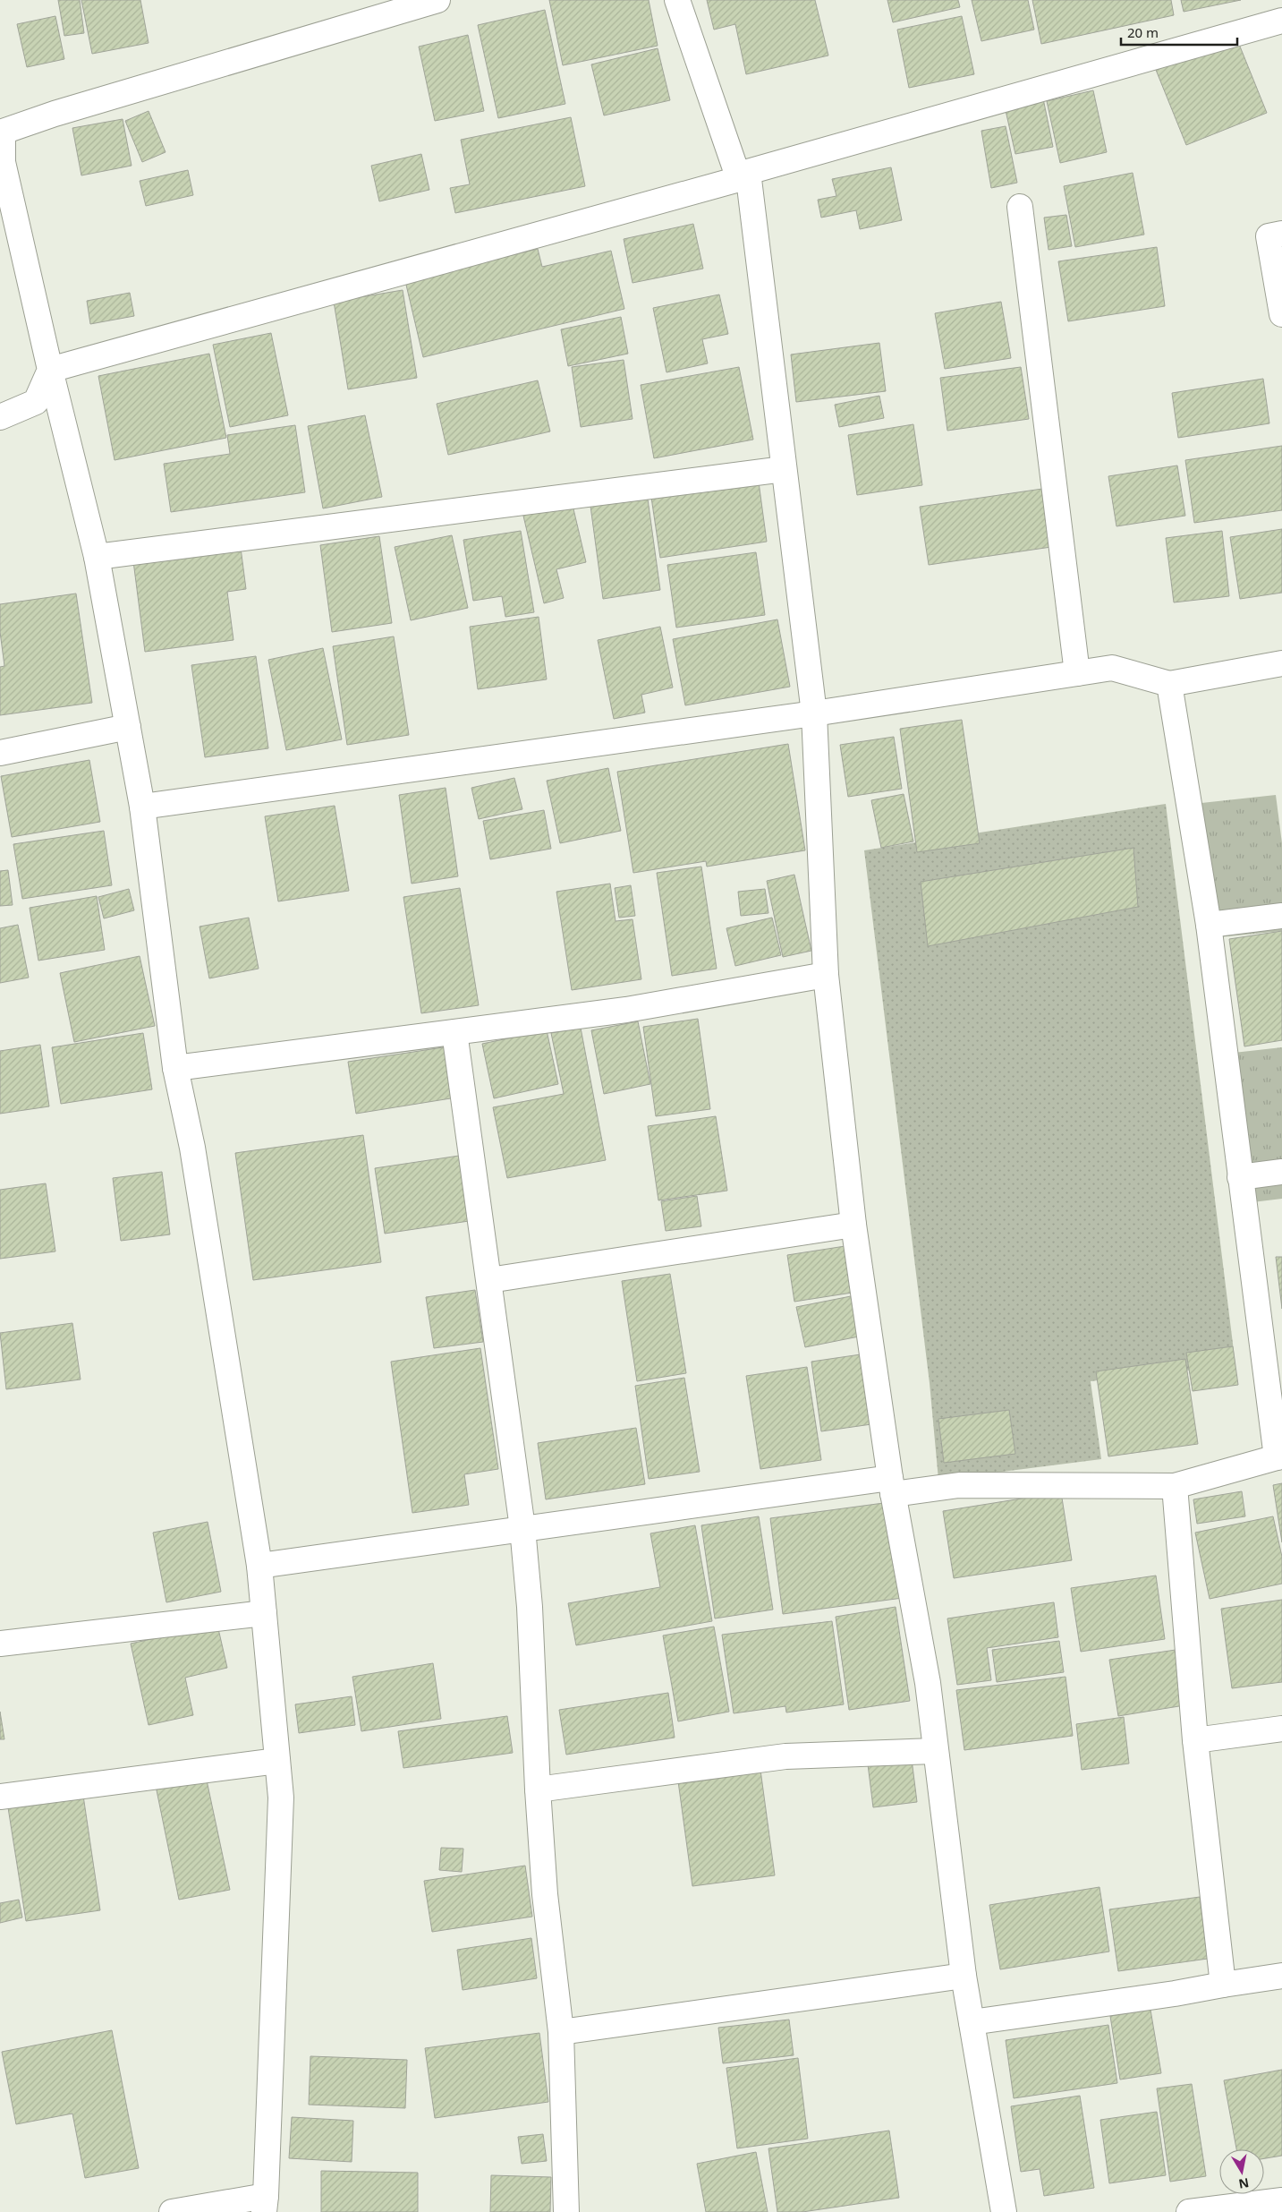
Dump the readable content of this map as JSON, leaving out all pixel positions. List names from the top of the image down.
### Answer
{
  "scale_bar": "20 m",
  "north": "bottom"
}
